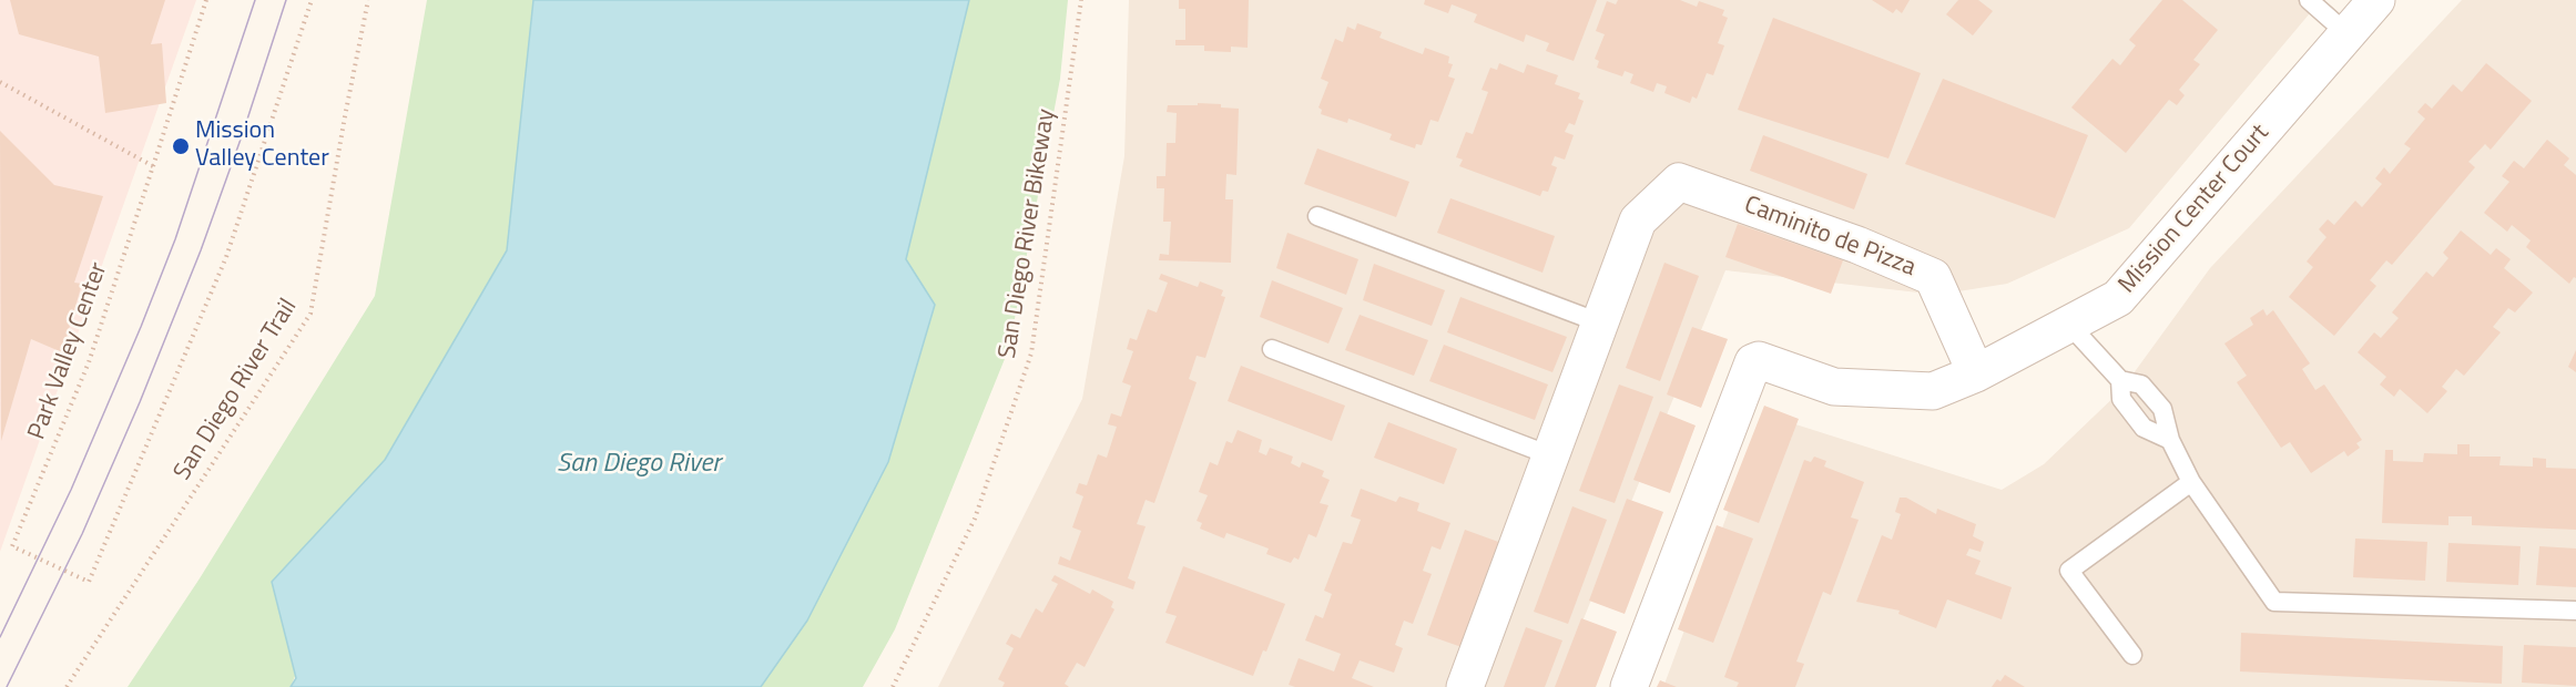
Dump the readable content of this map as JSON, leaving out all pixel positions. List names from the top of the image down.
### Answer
{
  "streets": {
    "street": ["Mission Center Court", "Caminito de Pizza"],
    "path": ["San Diego River Bikeway", "Park Valley Center", "San Diego River Trail"]
  },
  "crossings": [
    ["Mission Center Court", "Caminito de Pizza"]
  ],
  "water": ["San Diego River"],
  "places": ["Mission Valley Center"]
}
